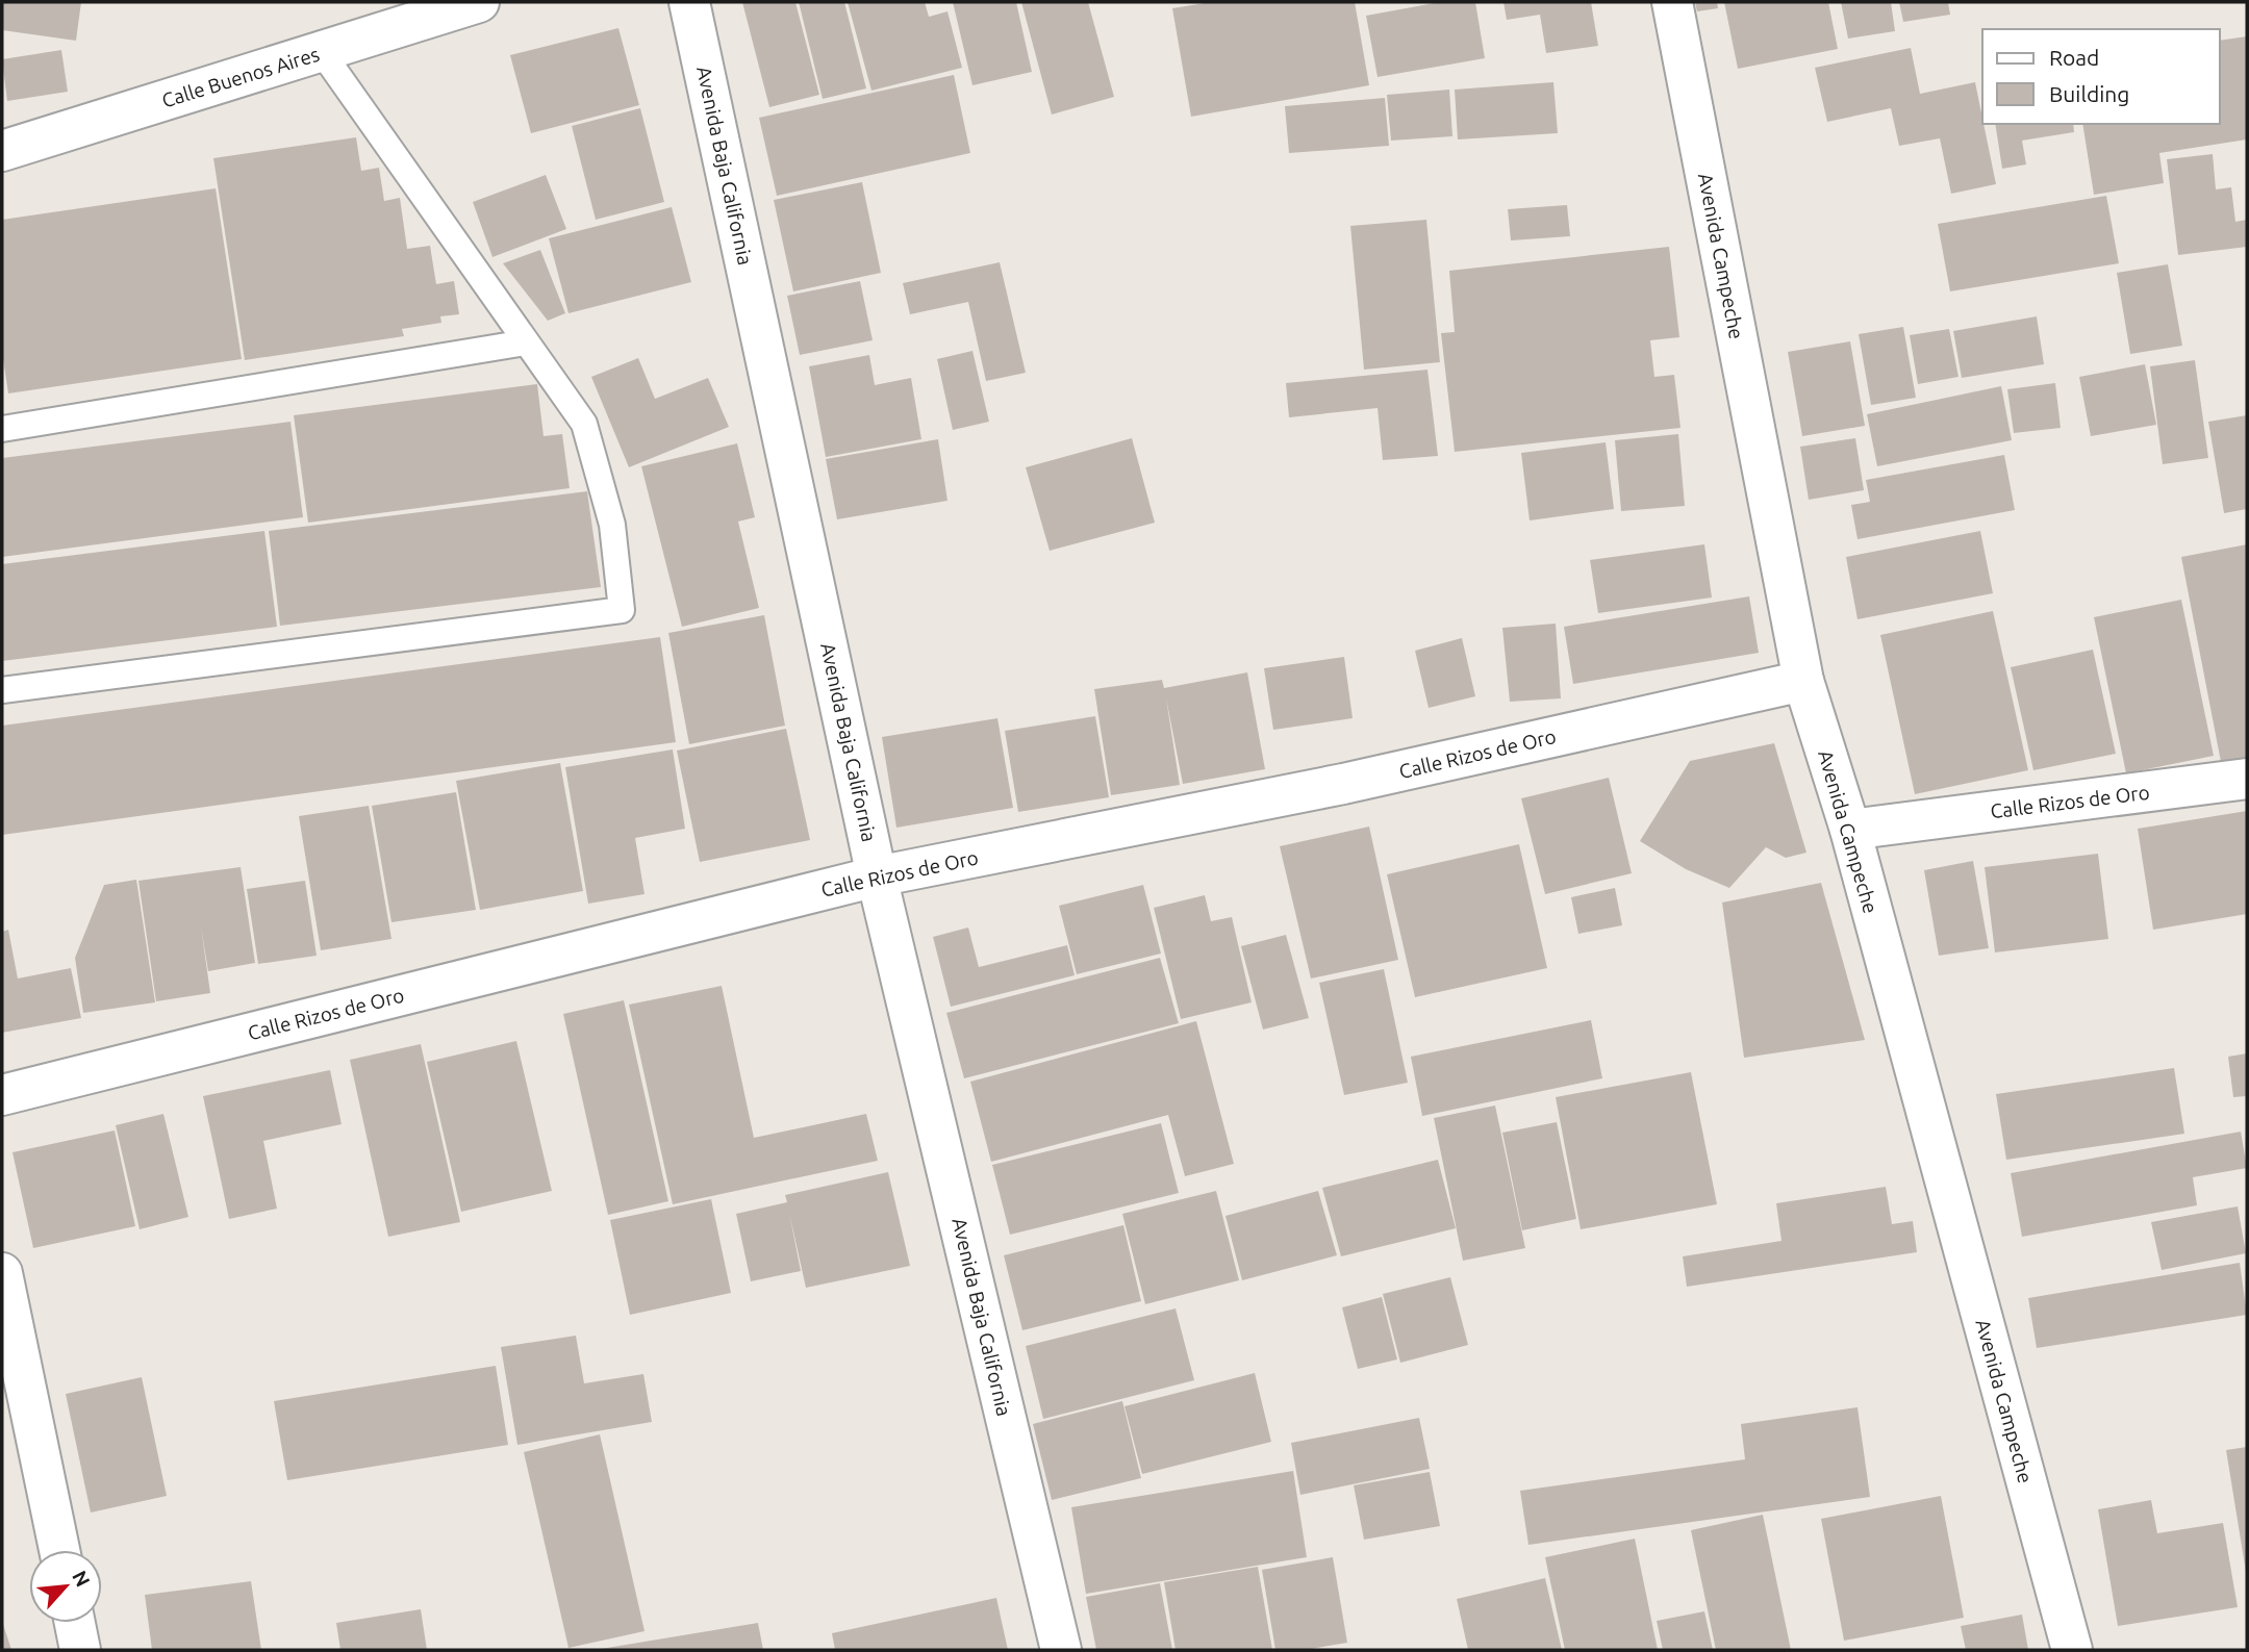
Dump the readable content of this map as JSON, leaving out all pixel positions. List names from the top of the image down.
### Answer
{
  "streets": {
    "street": [
      "Calle Buenos Aires",
      "Avenida Baja California",
      "Avenida Campeche",
      "Calle Rizos de Oro"
    ]
  },
  "crossings": [
    ["Avenida Baja California", "Calle Rizos de Oro"],
    ["Avenida Campeche", "Calle Rizos de Oro"]
  ],
  "legend": ["Road", "Building"],
  "north": "top right"
}
